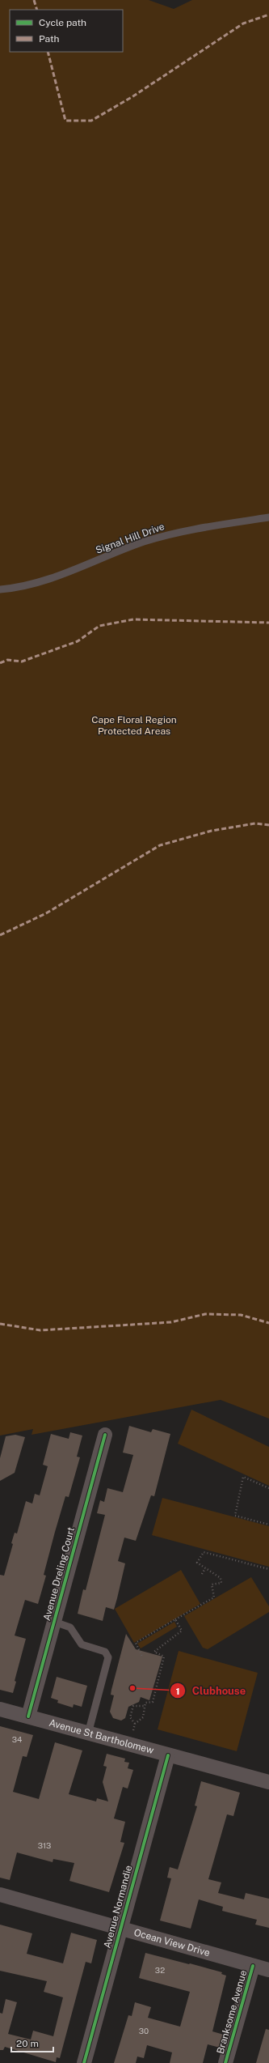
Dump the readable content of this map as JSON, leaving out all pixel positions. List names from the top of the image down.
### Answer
{
  "streets": {
    "street": [
      "Avenue Dreling Court",
      "Avenue St Bartholomew",
      "Avenue Normandie",
      "Ocean View Drive",
      "Branksome Avenue"
    ],
    "lane": ["Signal Hill Drive"]
  },
  "crossings": [
    ["Avenue Dreling Court", "Avenue St Bartholomew"],
    ["Avenue St Bartholomew", "Avenue Normandie"],
    ["Avenue Normandie", "Ocean View Drive"],
    ["Ocean View Drive", "Branksome Avenue"]
  ],
  "parks": ["Cape Floral Region Protected Areas"],
  "places": ["Clubhouse"],
  "house_numbers": [
    "34",
    "313",
    "32",
    "30"
  ],
  "legend": ["Cycle path", "Path"],
  "scale_bar": "20 m"
}
